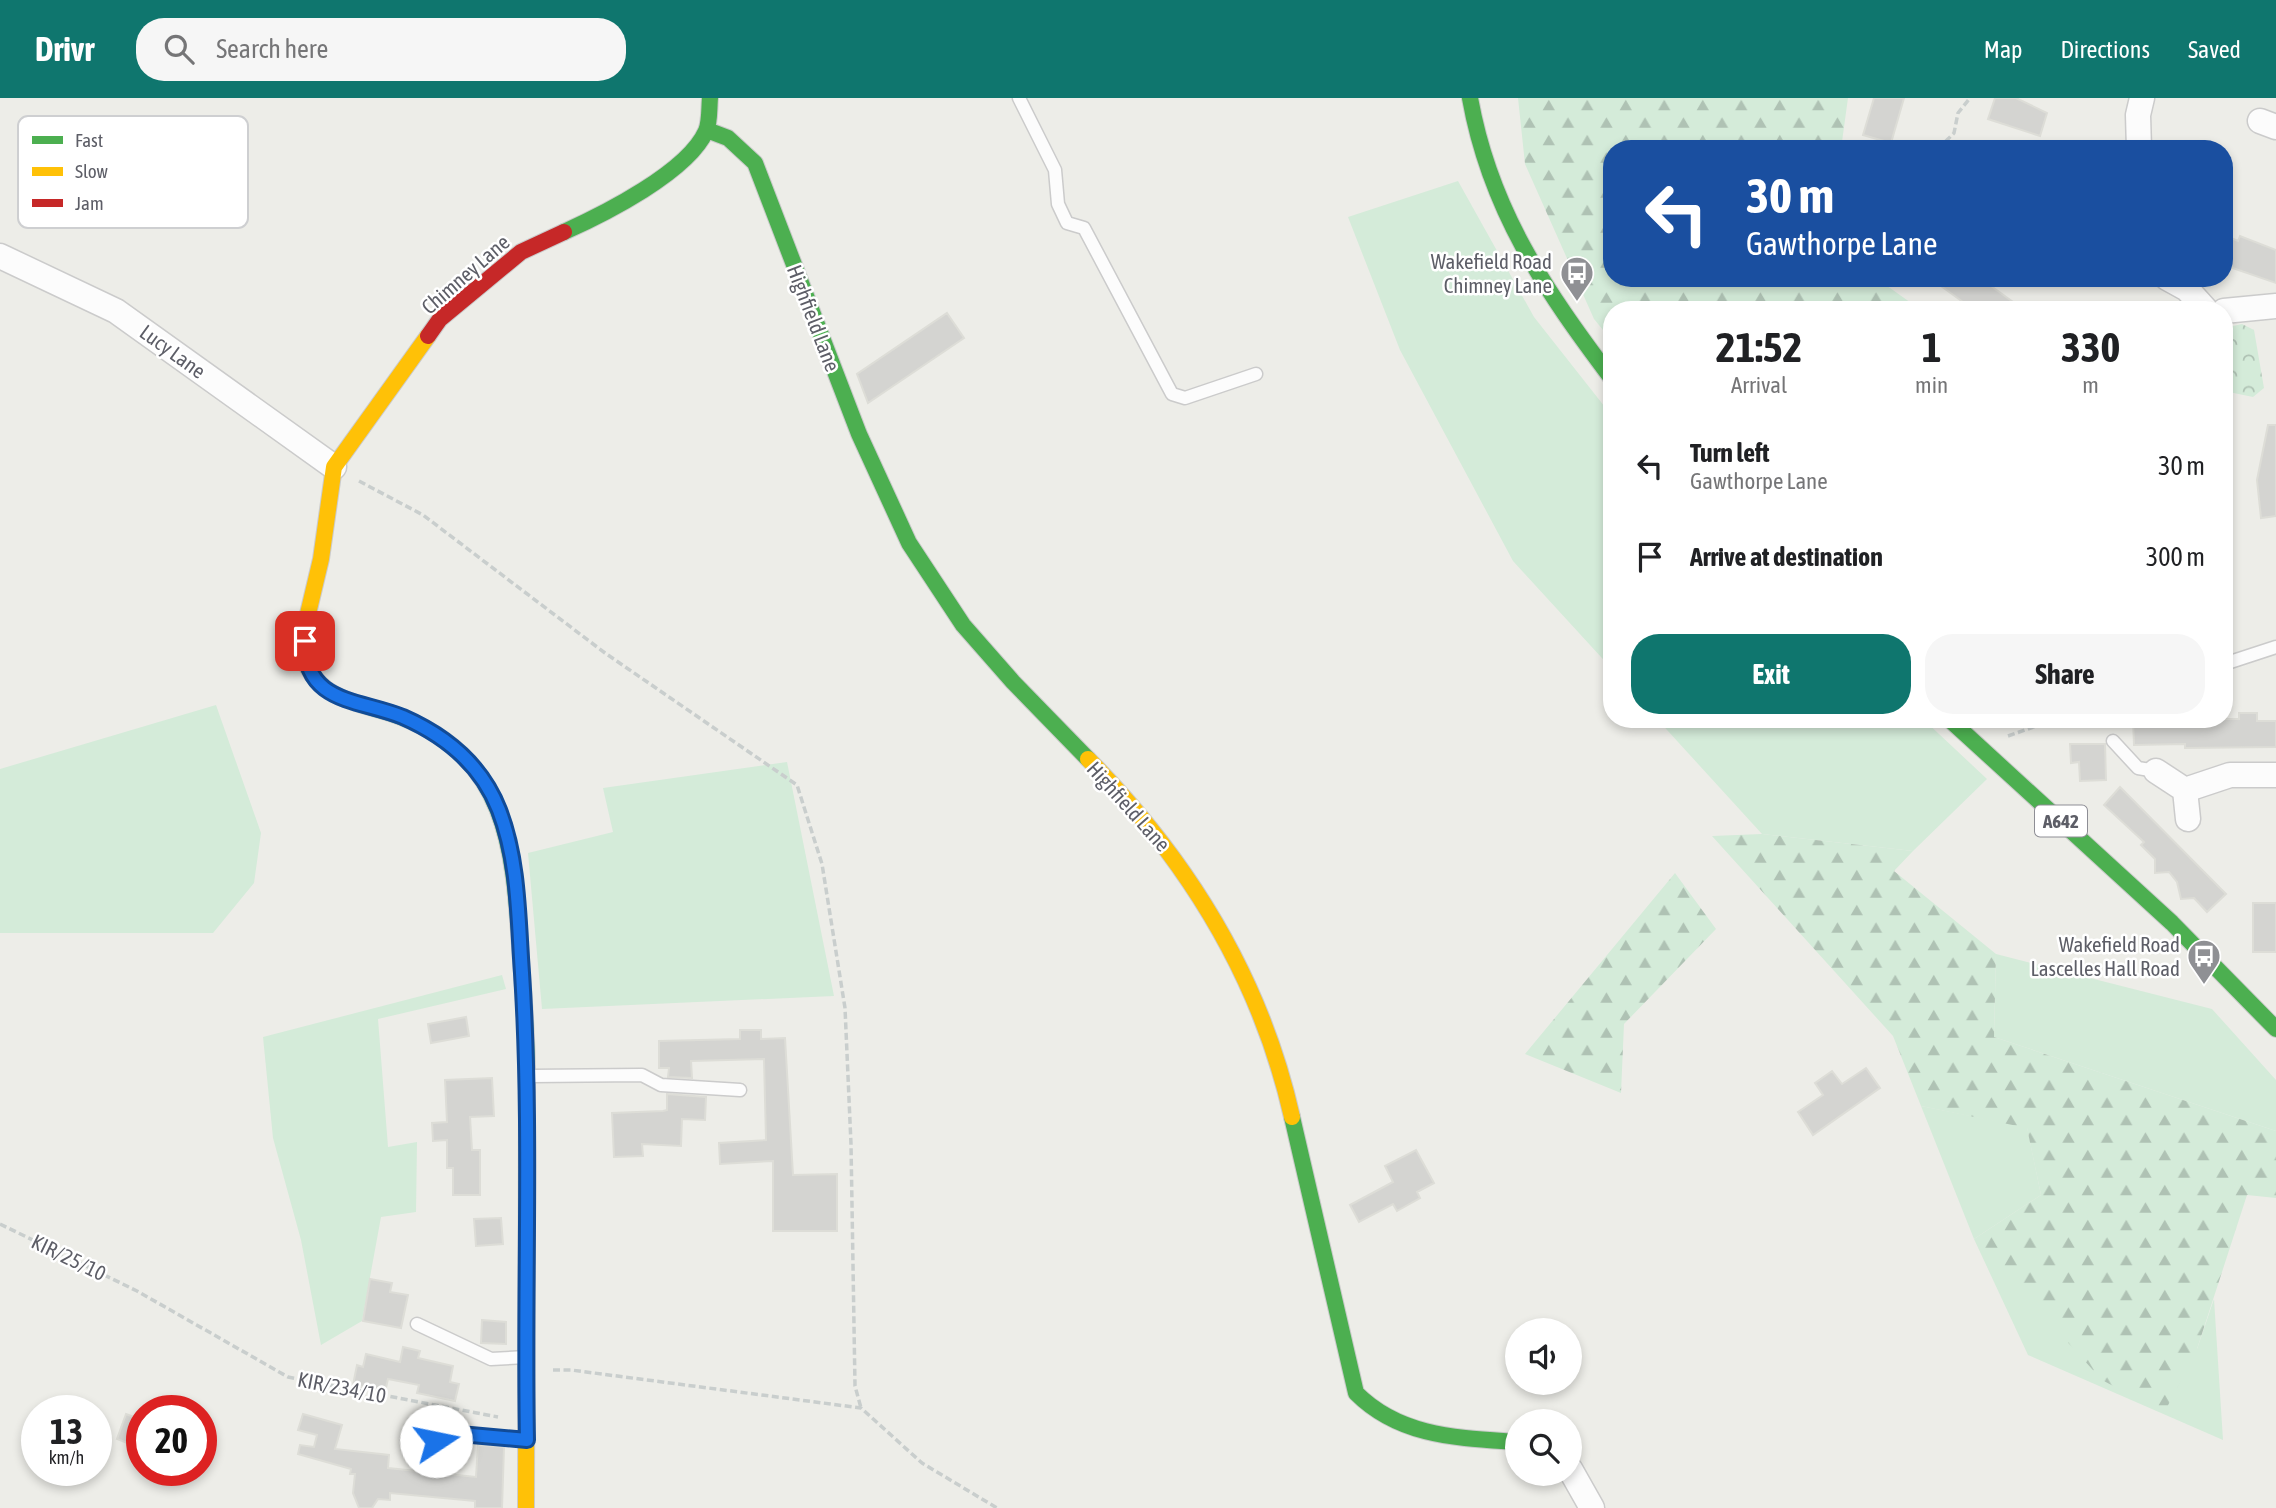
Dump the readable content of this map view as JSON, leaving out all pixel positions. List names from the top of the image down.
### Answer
{
  "streets": {
    "main road": ["Chimney Lane", "Highfield Lane", "A642"],
    "street": ["Lucy Lane"],
    "path": ["KIR/25/10", "KIR/234/10"]
  },
  "crossings": [
    ["Chimney Lane", "Highfield Lane"],
    ["Chimney Lane", "Lucy Lane"],
    ["KIR/25/10", "KIR/234/10"]
  ],
  "places": {
    "bus stop": ["Wakefield Road Chimney Lane", "Wakefield Road Lascelles Hall Road"]
  },
  "legend": ["Fast", "Slow", "Jam"],
  "page": {
    "header": "Drivr",
    "search": "Search here",
    "nav": ["Map", "Directions", "Saved"],
    "turn": ["30 m", "Gawthorpe Lane"],
    "eta": [
      "21:52",
      "Arrival",
      "1",
      "min",
      "330",
      "m"
    ],
    "list": [
      {
        "name": "Turn left",
        "note": "Gawthorpe Lane",
        "value": "30 m"
      },
      {
        "name": "Arrive at destination",
        "value": "300 m"
      }
    ],
    "buttons": ["Exit", "Share"],
    "speed": "13 km/h",
    "limit": "20"
  }
}
